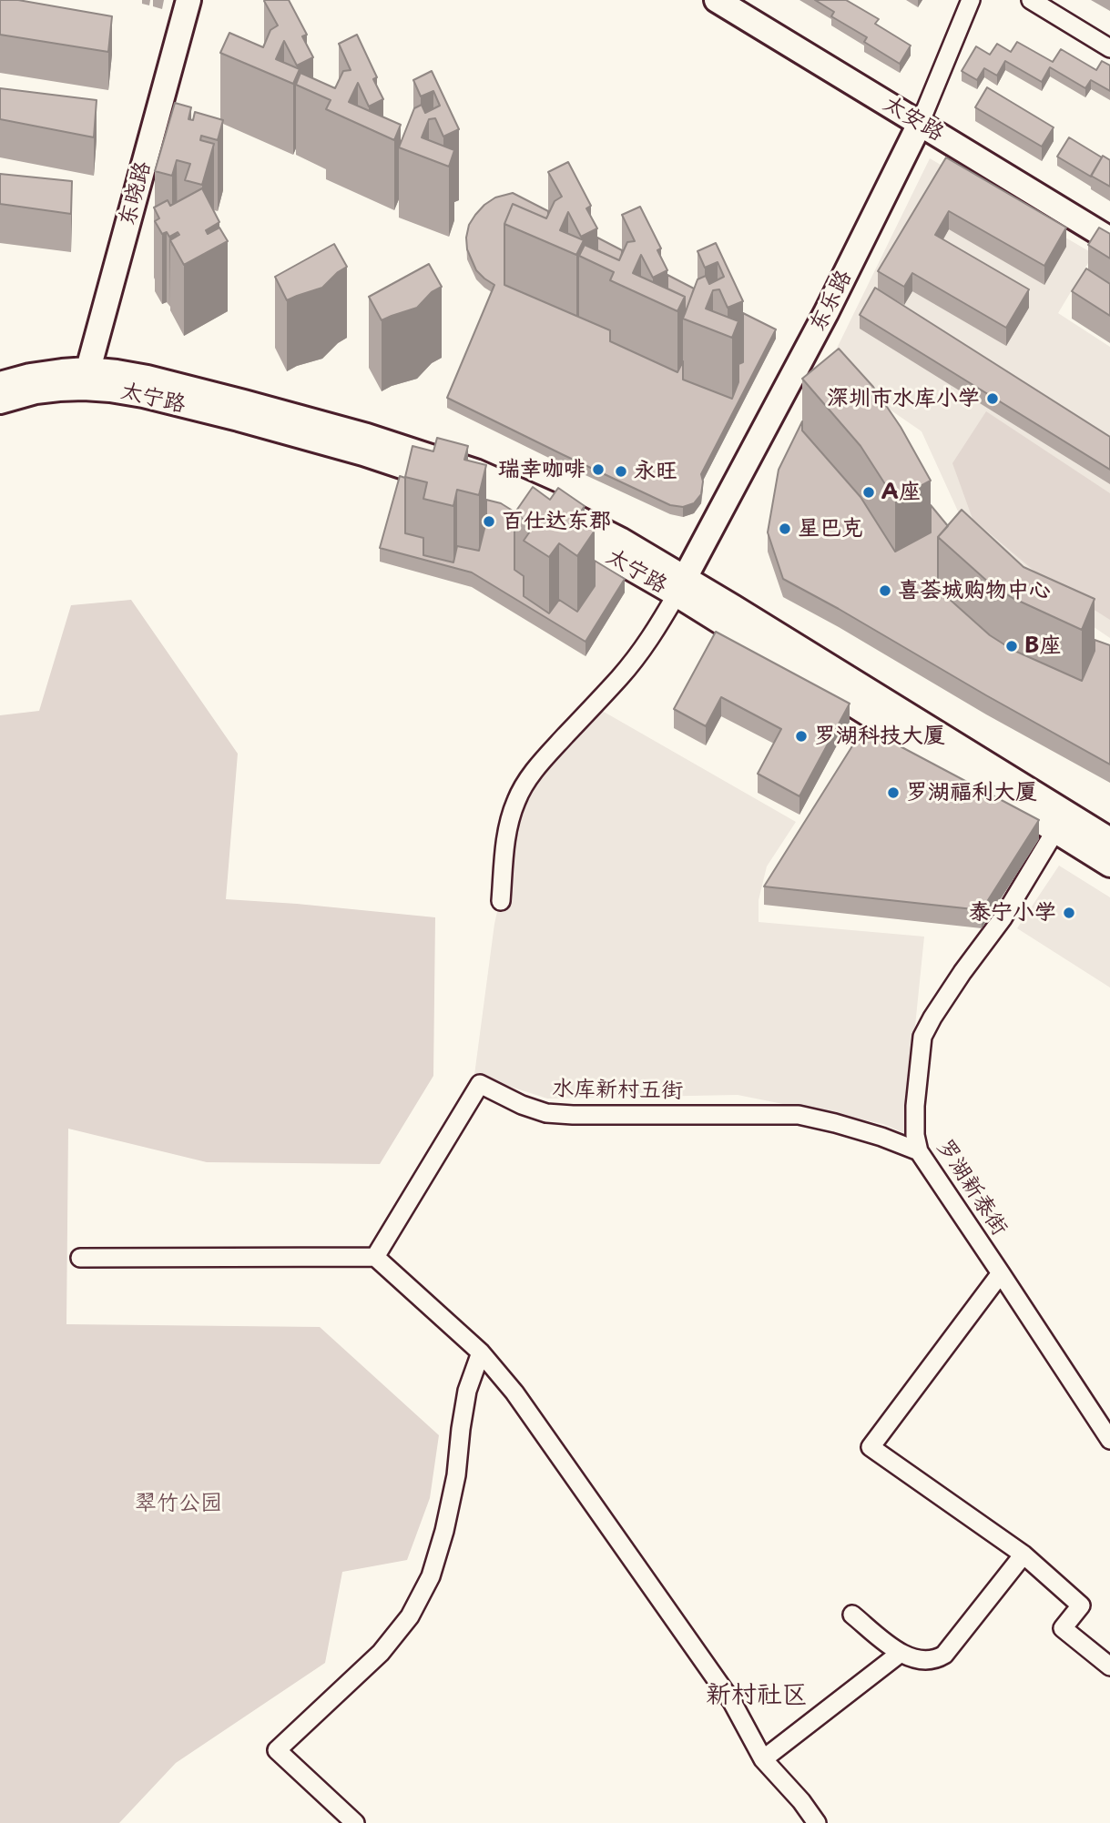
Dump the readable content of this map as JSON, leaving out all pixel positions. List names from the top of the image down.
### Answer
{
  "streets": {
    "main road": [
      "太安路",
      "东晓路",
      "东乐路",
      "太宁路"
    ],
    "street": ["水库新村五街", "罗湖新泰街"]
  },
  "crossings": [
    ["太安路", "东乐路"],
    ["东晓路", "太宁路"],
    ["东乐路", "太宁路"],
    ["太宁路", "罗湖新泰街"],
    ["水库新村五街", "罗湖新泰街"]
  ],
  "districts": ["新村社区"],
  "parks": ["翠竹公园"],
  "places": [
    "深圳市水库小学",
    "瑞幸咖啡",
    "永旺",
    "A座",
    "百仕达东郡",
    "星巴克",
    "喜荟城购物中心",
    "B座",
    "罗湖科技大厦",
    "罗湖福利大厦",
    "泰宁小学"
  ]
}
